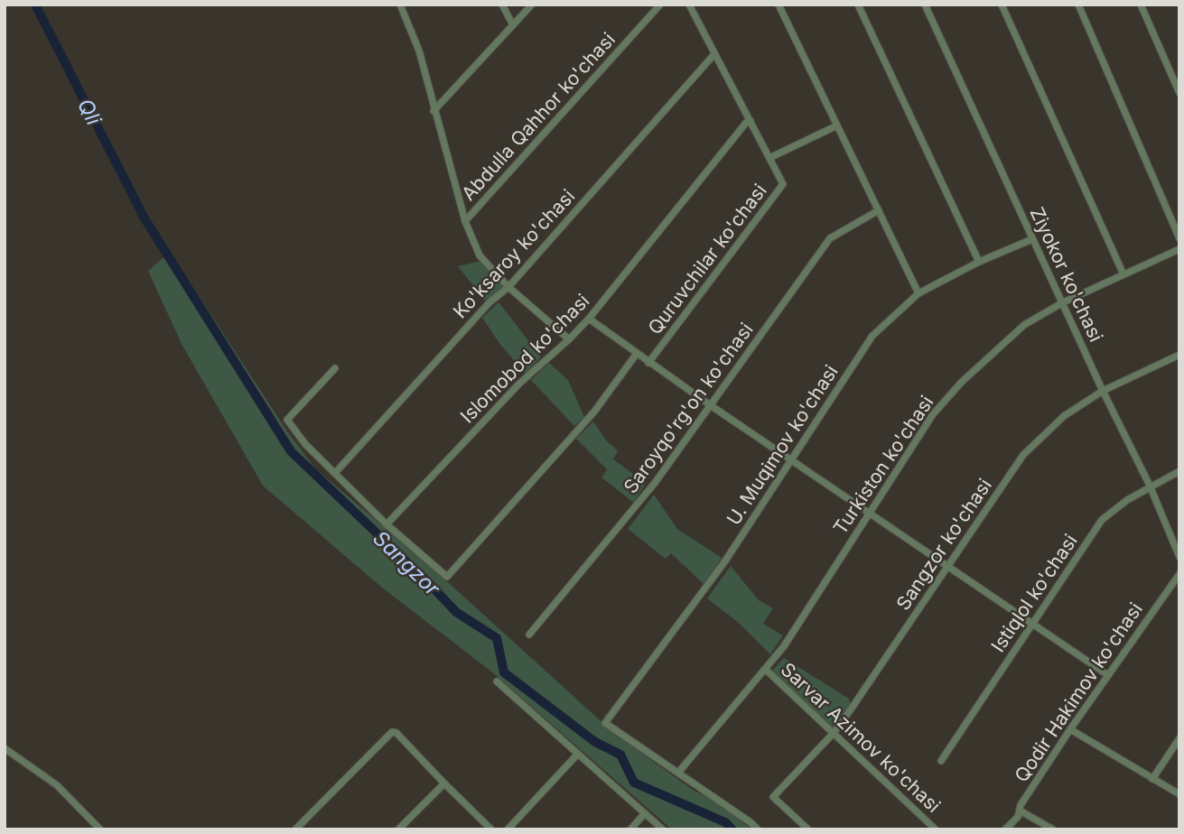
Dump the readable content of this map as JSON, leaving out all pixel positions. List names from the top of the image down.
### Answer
{
  "streets": {
    "street": [
      "Abdulla Qahhor ko'chasi",
      "Ko'ksaroy ko'chasi",
      "Quruvchilar ko'chasi",
      "Ziyokor ko'chasi",
      "Islomobod ko'chasi",
      "Saroyqo'rg'on ko'chasi",
      "U. Muqimov ko'chasi",
      "Turkiston ko'chasi",
      "Sangzor ko'chasi",
      "Istiqlol ko'chasi",
      "Qodir Hakimov ko'chasi",
      "Sarvar Azimov ko'chasi"
    ]
  },
  "crossings": [
    ["Ko'ksaroy ko'chasi", "Quruvchilar ko'chasi"],
    ["Quruvchilar ko'chasi", "Islomobod ko'chasi"],
    ["Ziyokor ko'chasi", "U. Muqimov ko'chasi"],
    ["Ziyokor ko'chasi", "Turkiston ko'chasi"],
    ["Ziyokor ko'chasi", "Sangzor ko'chasi"],
    ["Ziyokor ko'chasi", "Istiqlol ko'chasi"],
    ["U. Muqimov ko'chasi", "Turkiston ko'chasi"],
    ["Turkiston ko'chasi", "Sarvar Azimov ko'chasi"],
    ["Sangzor ko'chasi", "Sarvar Azimov ko'chasi"]
  ],
  "water": ["Qli", "Sangzor"]
}
